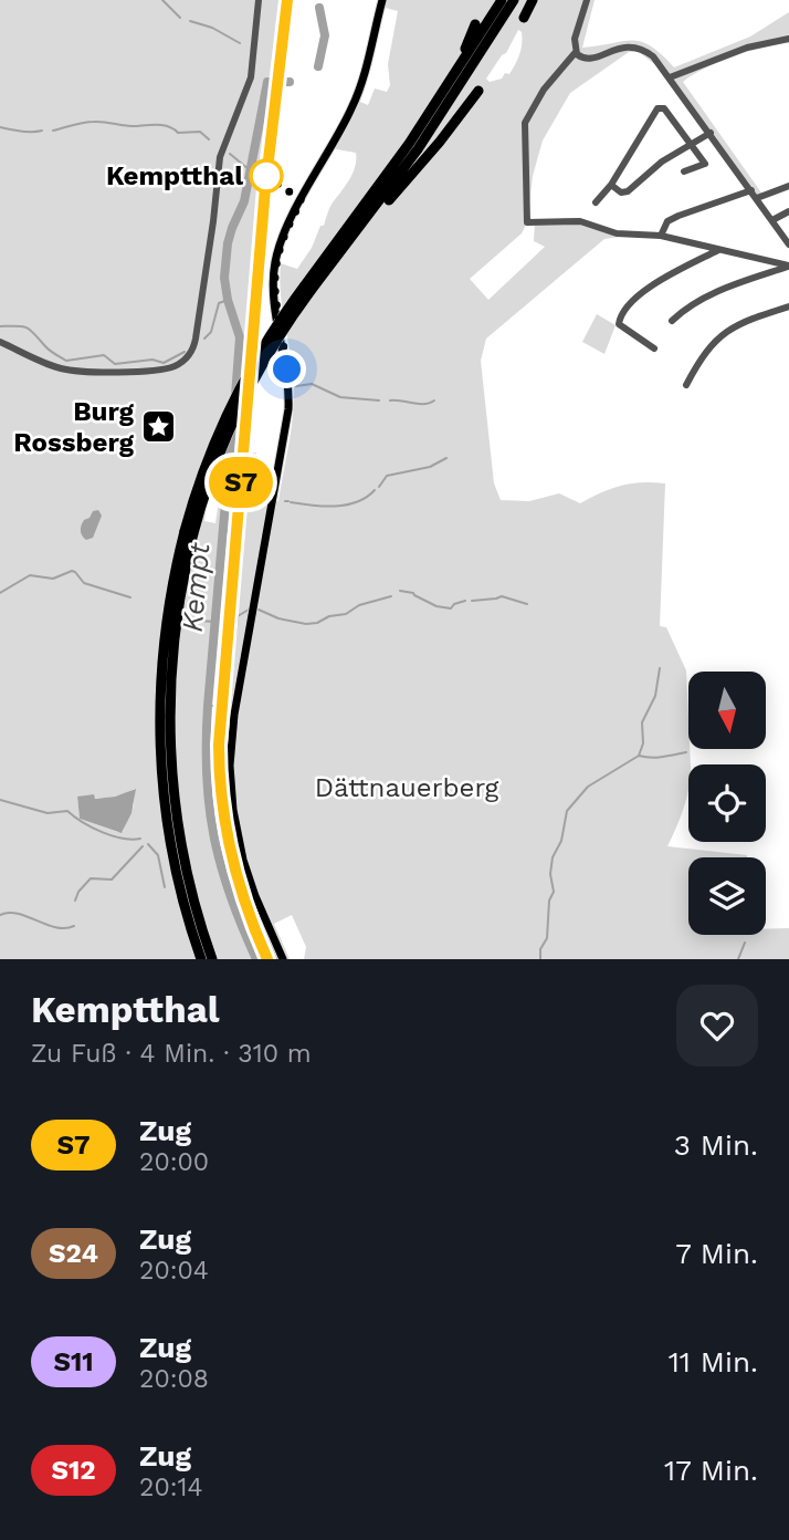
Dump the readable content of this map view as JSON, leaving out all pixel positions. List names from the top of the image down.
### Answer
{
  "water": ["Kempt"],
  "parks": ["Dättnauerberg"],
  "places": {
    "other": ["Kemptthal"],
    "place": ["Burg Rossberg"]
  },
  "north": "bottom",
  "page": {
    "on_map": "S7",
    "heading": ["Kemptthal", "Zu Fuß · 4 Min. · 310 m"],
    "list": [
      {
        "mark": "S7",
        "name": "Zug",
        "note": "20:00",
        "value": "3 Min."
      },
      {
        "mark": "S24",
        "name": "Zug",
        "note": "20:04",
        "value": "7 Min."
      },
      {
        "mark": "S11",
        "name": "Zug",
        "note": "20:08",
        "value": "11 Min."
      },
      {
        "mark": "S12",
        "name": "Zug",
        "note": "20:14",
        "value": "17 Min."
      }
    ]
  }
}
